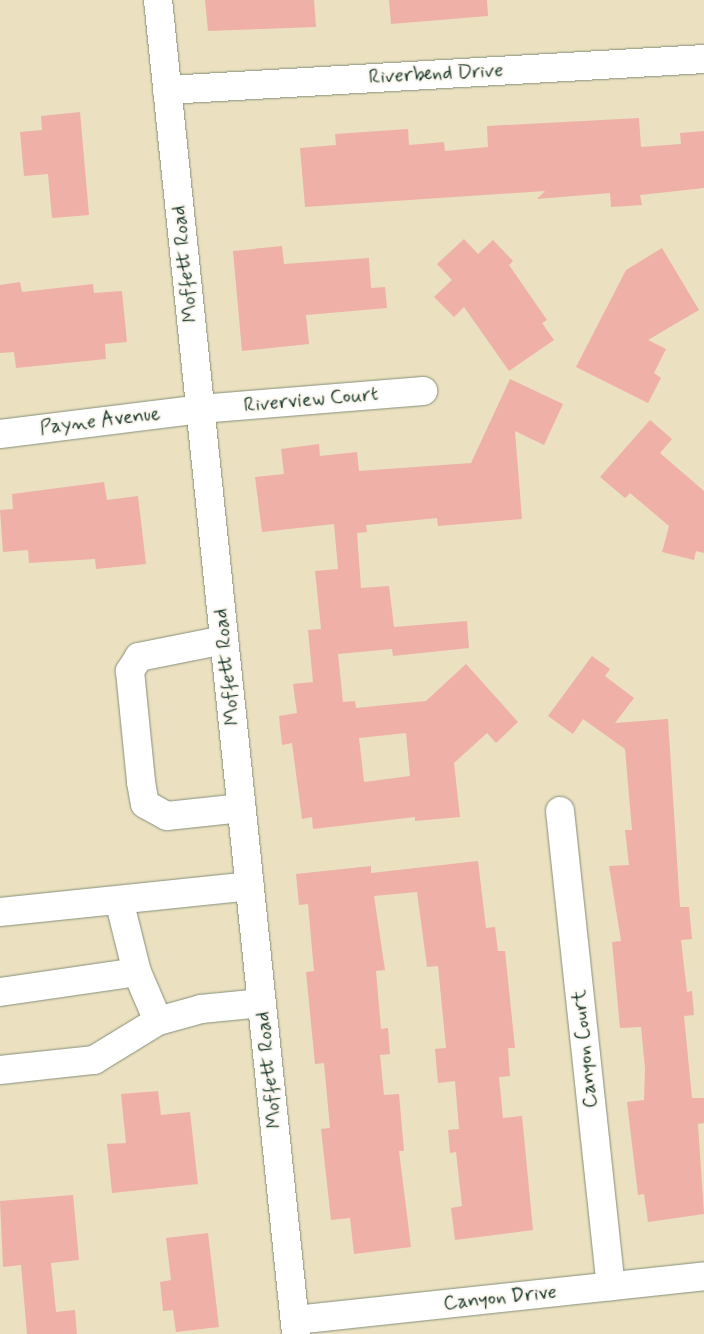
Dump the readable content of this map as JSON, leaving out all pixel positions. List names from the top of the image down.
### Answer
{
  "streets": {
    "street": [
      "Riverbend Drive",
      "Moffett Road",
      "Riverview Court",
      "Payne Avenue",
      "Canyon Court",
      "Canyon Drive"
    ]
  },
  "crossings": [
    ["Riverbend Drive", "Moffett Road"],
    ["Moffett Road", "Riverview Court"],
    ["Moffett Road", "Payne Avenue"],
    ["Moffett Road", "Canyon Drive"],
    ["Riverview Court", "Payne Avenue"],
    ["Canyon Court", "Canyon Drive"]
  ]
}
